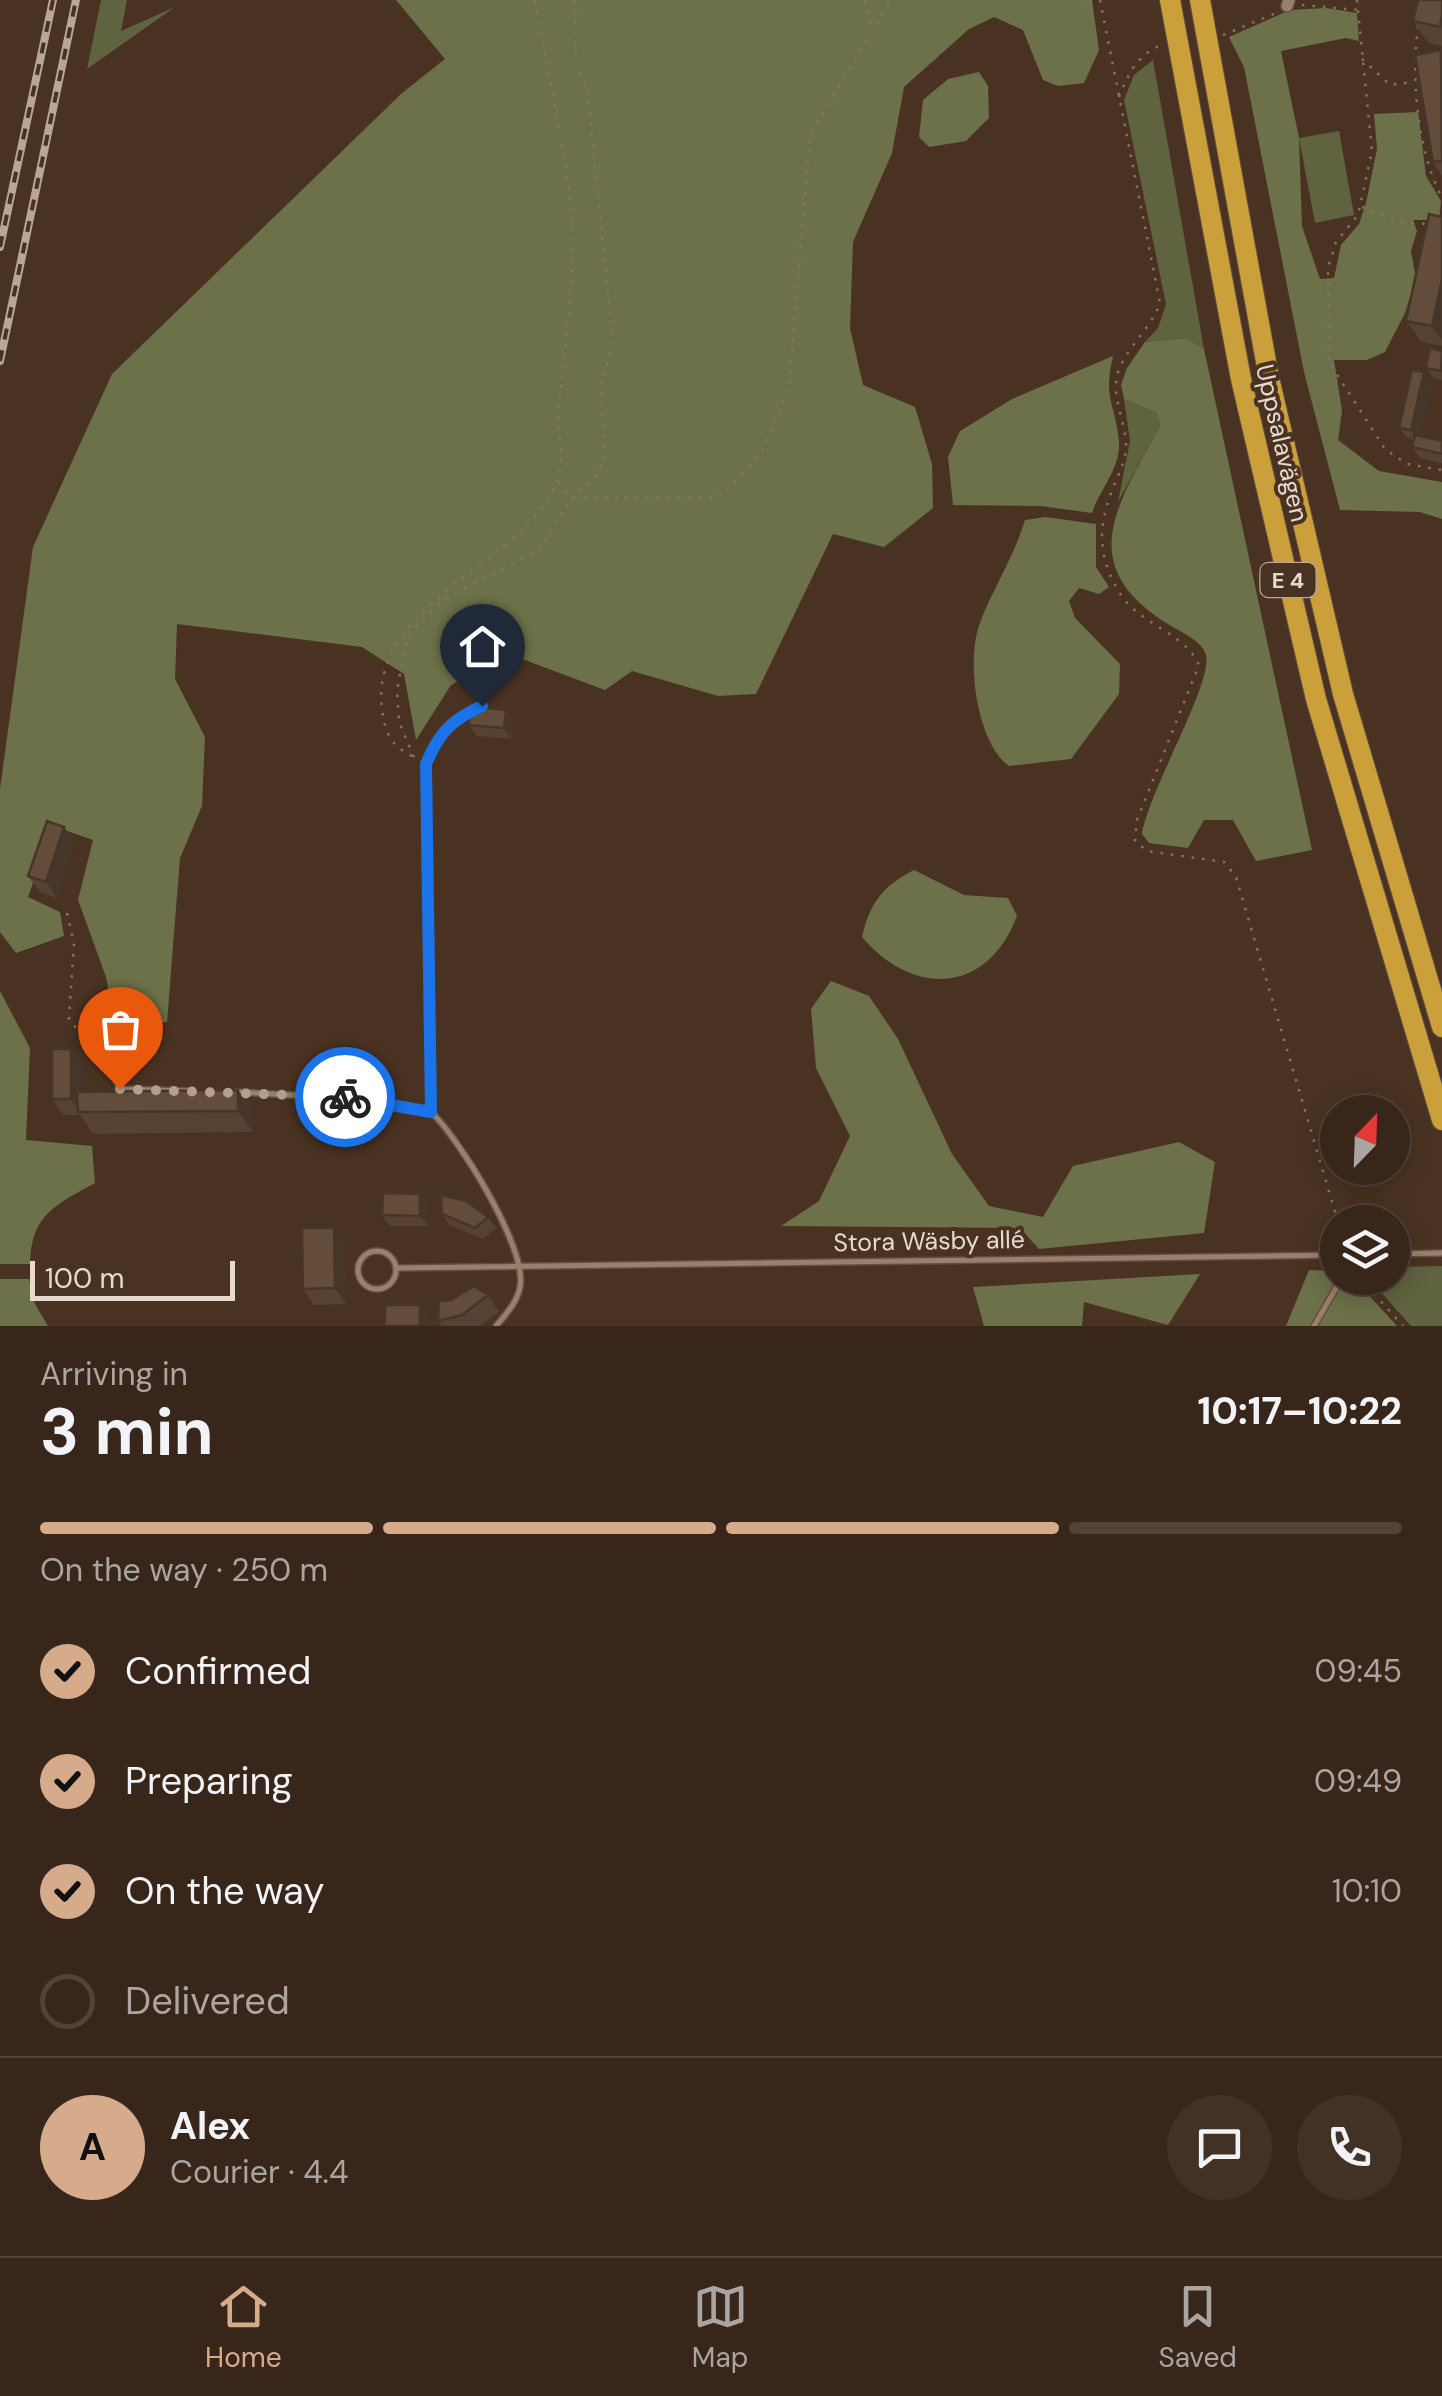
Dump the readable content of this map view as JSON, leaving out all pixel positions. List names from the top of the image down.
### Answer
{
  "streets": {
    "highway": ["Uppsalavägen", "E 4"],
    "lane": ["Stora Wäsby allé"]
  },
  "scale_bar": "100 m",
  "north": "top right",
  "page": {
    "scale": "100 m",
    "heading": ["3 min", "Arriving in", "10:17–10:22"],
    "panel": ["Alex", "Courier · 4.4"],
    "bar": "On the way · 250 m",
    "list": [
      ["Confirmed", "09:45"],
      ["Preparing", "09:49"],
      ["On the way", "10:10"],
      "Delivered"
    ],
    "round": "A",
    "tabs": ["Home", "Map", "Saved"]
  }
}
